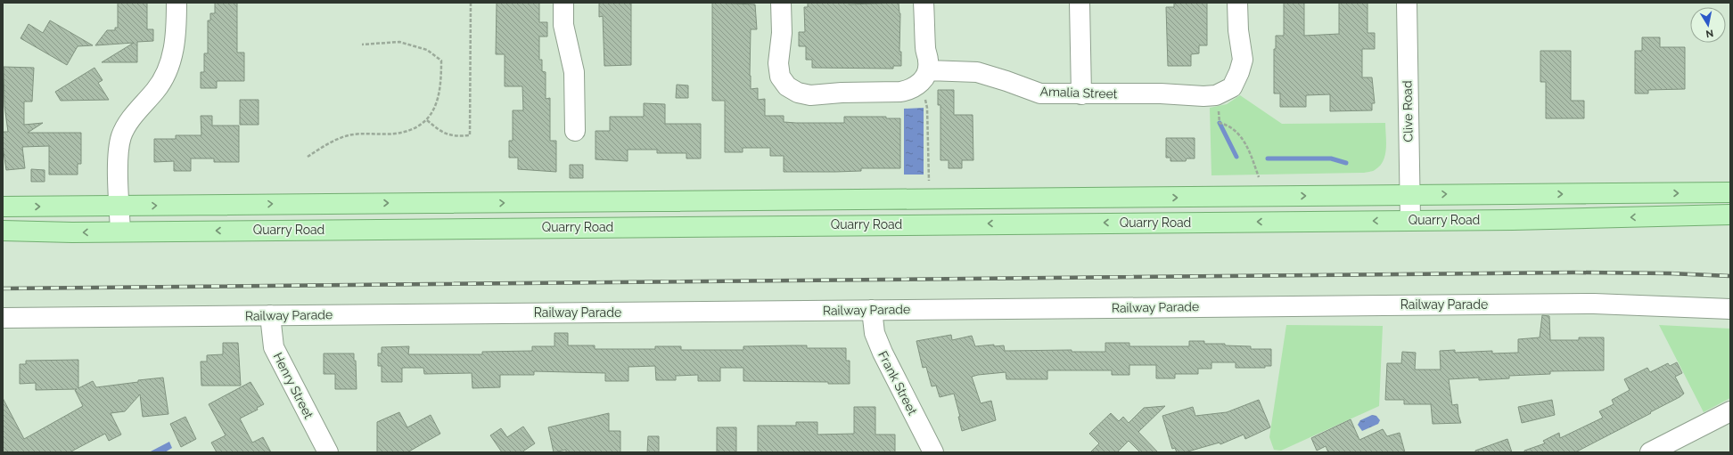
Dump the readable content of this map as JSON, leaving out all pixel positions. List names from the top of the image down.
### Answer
{
  "streets": {
    "main road": ["Quarry Road"],
    "street": [
      "Amalia Street",
      "Clive Road",
      "Railway Parade",
      "Frank Street",
      "Henry Street"
    ]
  },
  "crossings": [
    ["Clive Road", "Quarry Road"],
    ["Railway Parade", "Frank Street"],
    ["Railway Parade", "Henry Street"]
  ],
  "north": "bottom"
}
